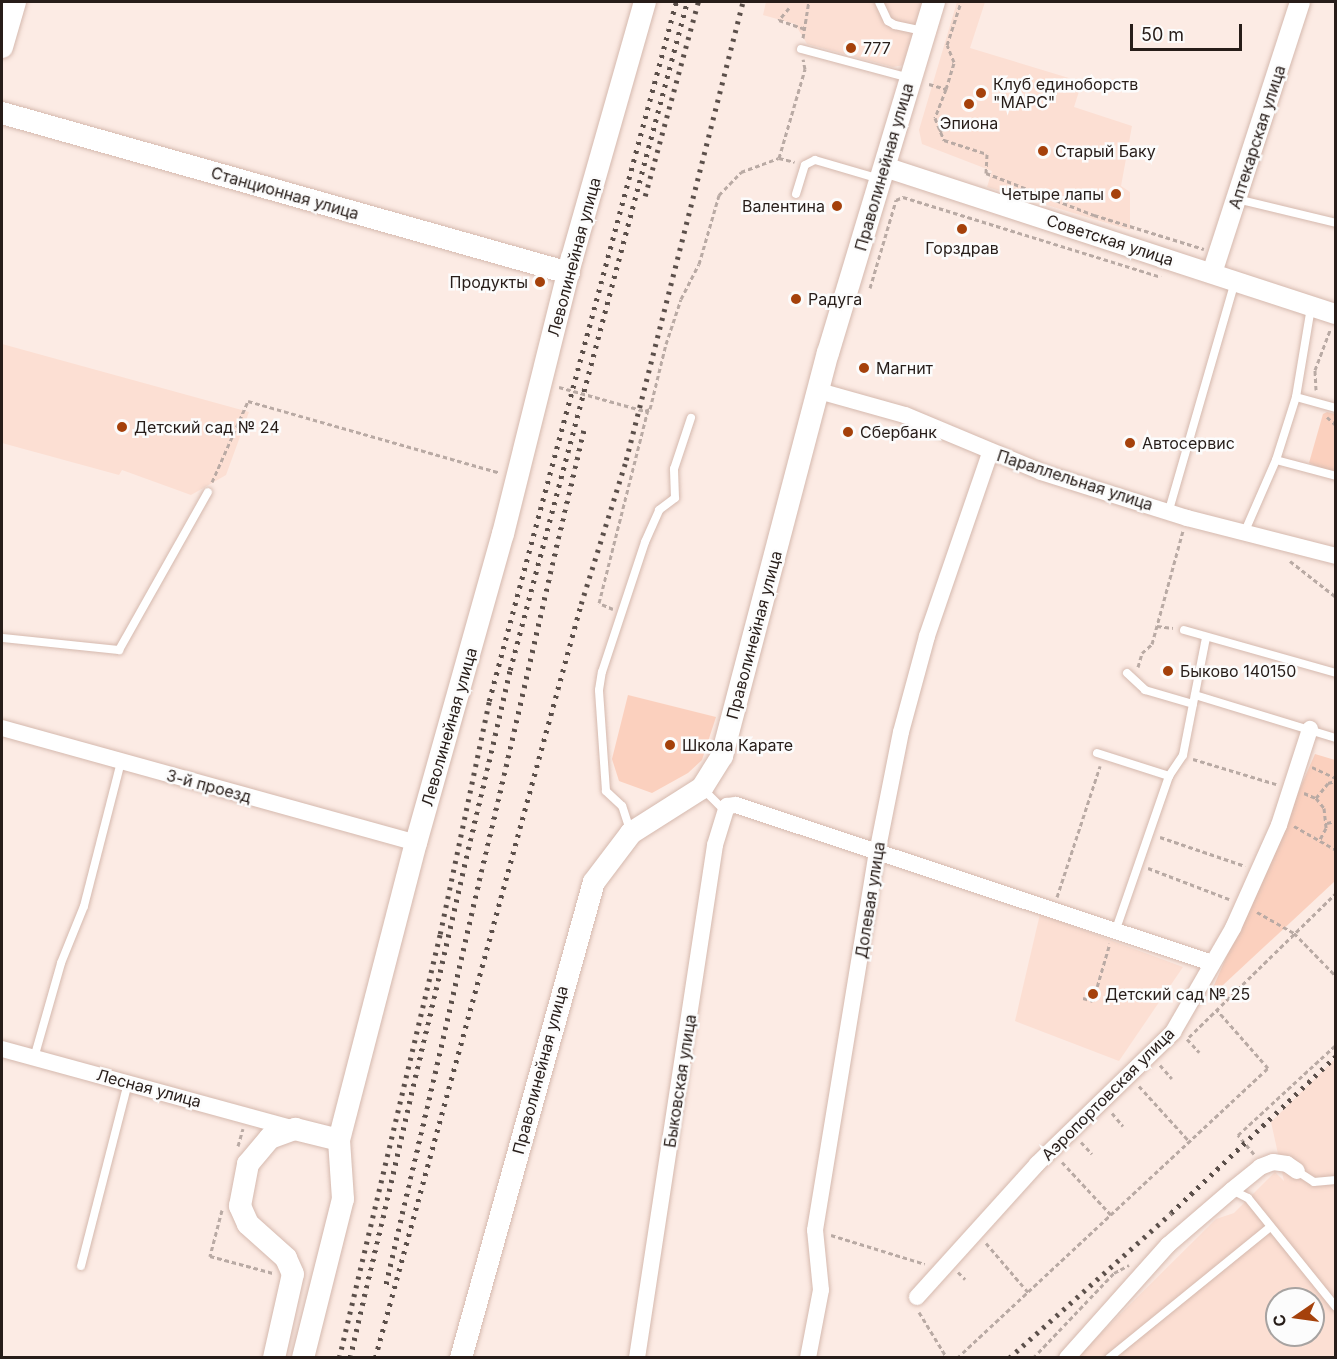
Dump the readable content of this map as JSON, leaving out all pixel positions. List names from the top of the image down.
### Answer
{
  "streets": {
    "main road": ["Праволинейная улица", "Станционная улица", "Леволинейная улица"],
    "street": [
      "Аптекарская улица",
      "Советская улица",
      "Параллельная улица",
      "3-й проезд",
      "Долевая улица",
      "Быковская улица",
      "Лесная улица",
      "Аэропортовская улица"
    ]
  },
  "crossings": [
    ["Аптекарская улица", "Советская улица"],
    ["Праволинейная улица", "Советская улица"],
    ["Праволинейная улица", "Параллельная улица"],
    ["Станционная улица", "Леволинейная улица"],
    ["Леволинейная улица", "3-й проезд"],
    ["Параллельная улица", "Долевая улица"]
  ],
  "places": [
    "777",
    "Клуб единоборств \"МАРС\"",
    "Эпиона",
    "Старый Баку",
    "Четыре лапы",
    "Валентина",
    "Горздрав",
    "Продукты",
    "Радуга",
    "Магнит",
    "Детский сад № 24",
    "Сбербанк",
    "Автосервис",
    "Быково 140150",
    "Школа Карате",
    "Детский сад № 25"
  ],
  "scale_bar": "50 m",
  "north": "left"
}
